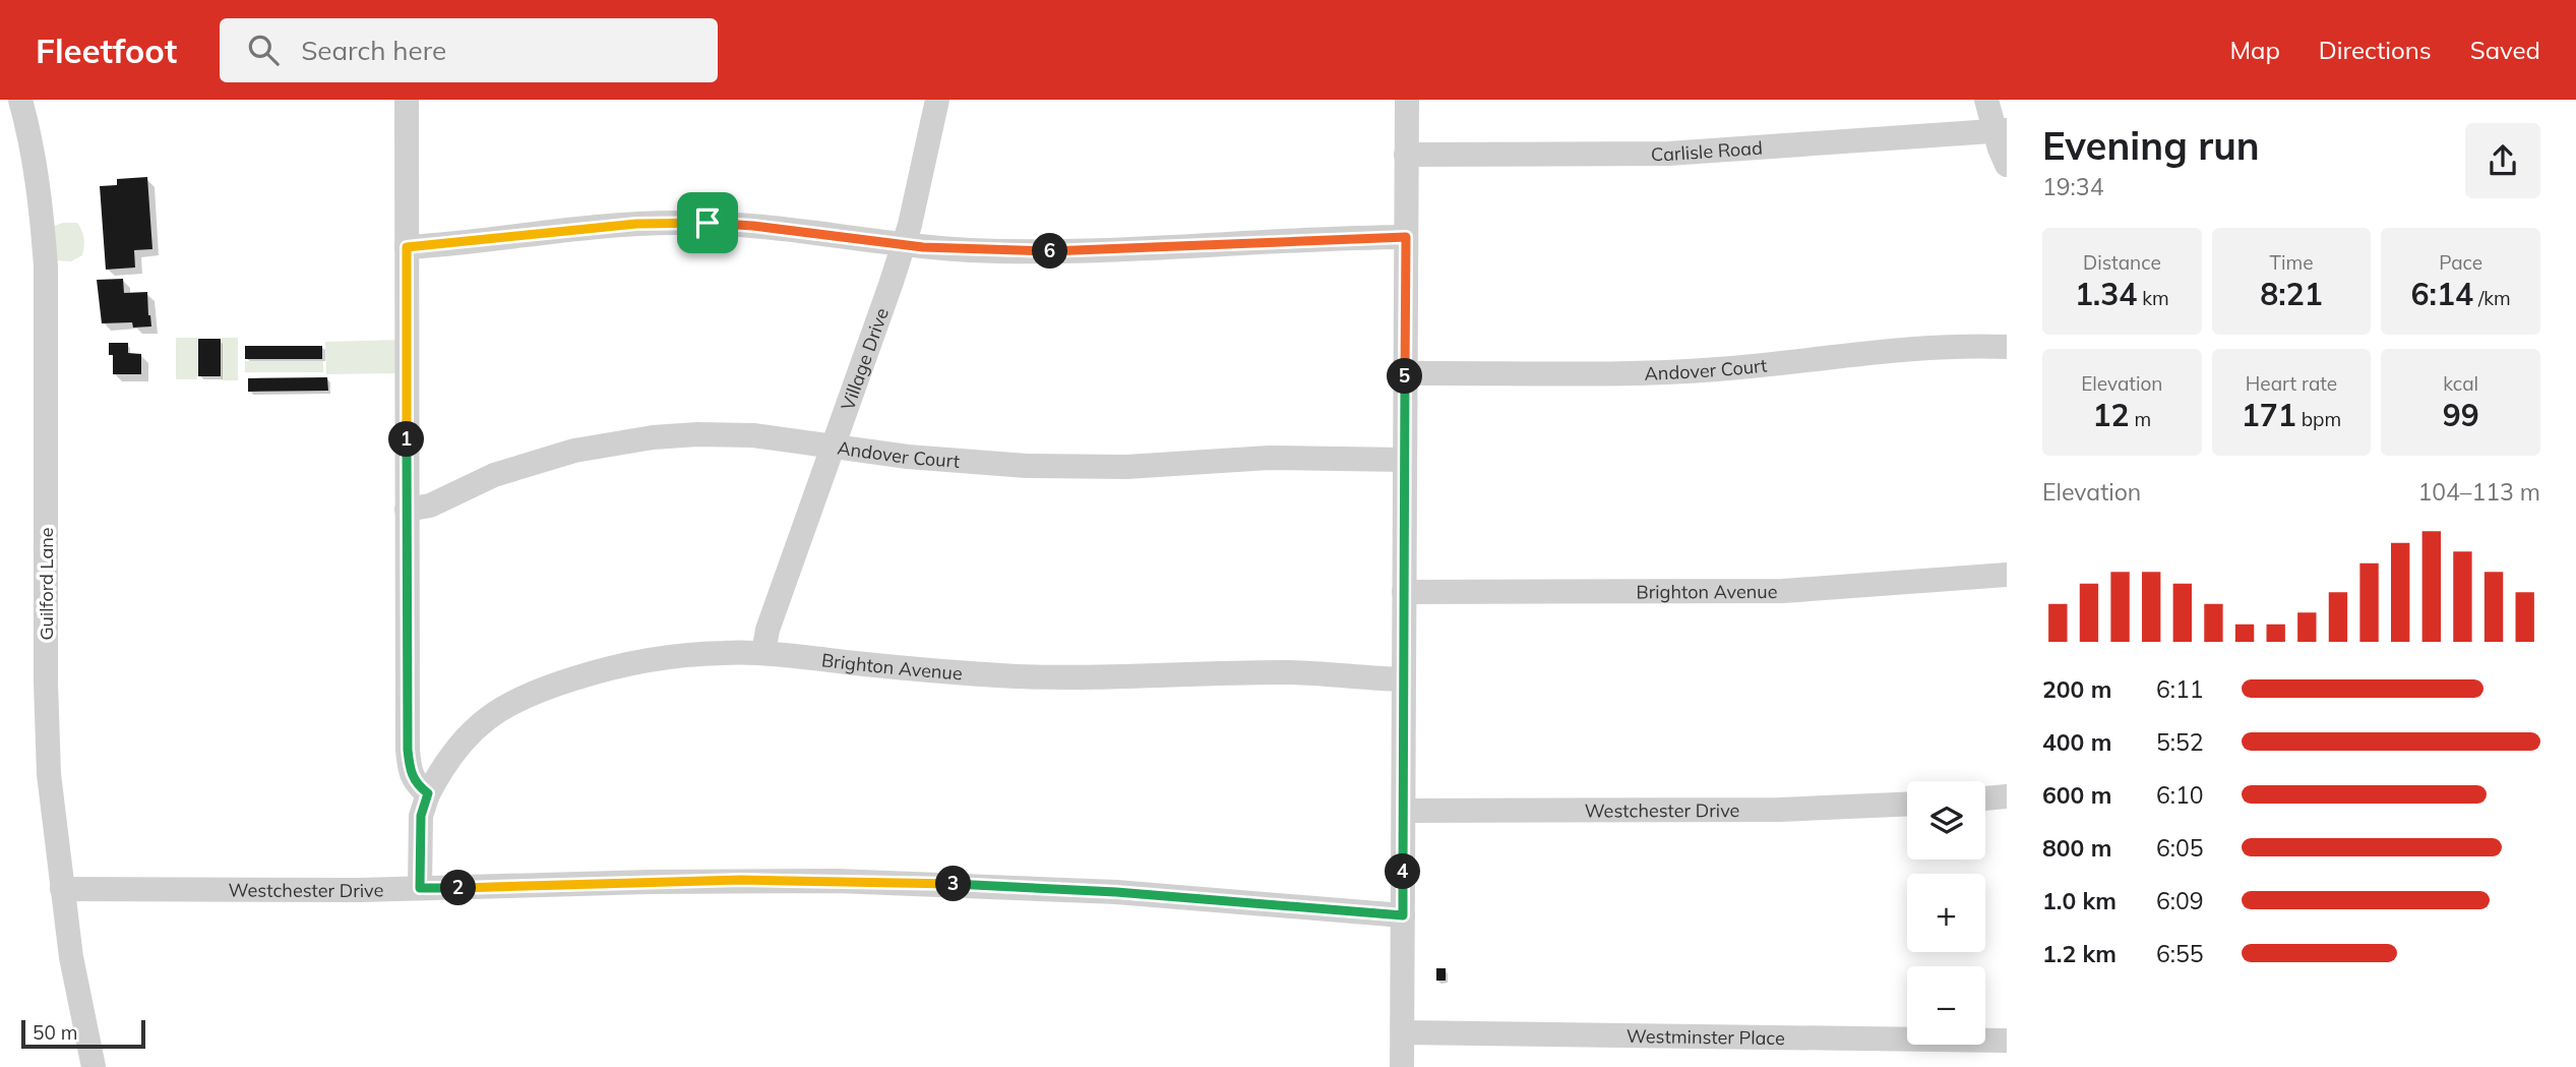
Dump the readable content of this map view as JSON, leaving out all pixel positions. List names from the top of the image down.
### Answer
{
  "streets": {
    "street": [
      "Carlisle Road",
      "Village Drive",
      "Andover Court",
      "Guilford Lane",
      "Brighton Avenue",
      "Westchester Drive",
      "Westminster Place"
    ]
  },
  "crossings": [
    ["Village Drive", "Andover Court"],
    ["Village Drive", "Brighton Avenue"],
    ["Guilford Lane", "Westchester Drive"],
    ["Brighton Avenue", "Westchester Drive"]
  ],
  "scale_bar": "50 m",
  "page": {
    "header": "Fleetfoot",
    "search": "Search here",
    "nav": ["Map", "Directions", "Saved"],
    "heading": ["Evening run", "19:34"],
    "stats": [
      ["Distance", "1.34 km"],
      ["Time", "8:21"],
      ["Pace", "6:14 /km"],
      ["Elevation", "12 m"],
      ["Heart rate", "171 bpm"],
      ["kcal", "99"]
    ],
    "pins": [
      "6",
      "5",
      "1",
      "4",
      "3",
      "2"
    ],
    "chart": ["Elevation", "104–113 m"],
    "list": [
      {
        "name": "200 m",
        "note": "6:11"
      },
      {
        "name": "400 m",
        "note": "5:52"
      },
      {
        "name": "600 m",
        "note": "6:10"
      },
      {
        "name": "800 m",
        "note": "6:05"
      },
      {
        "name": "1.0 km",
        "note": "6:09"
      },
      {
        "name": "1.2 km",
        "note": "6:55"
      }
    ],
    "map_buttons": ["+", "−"],
    "scale": "50 m"
  }
}
